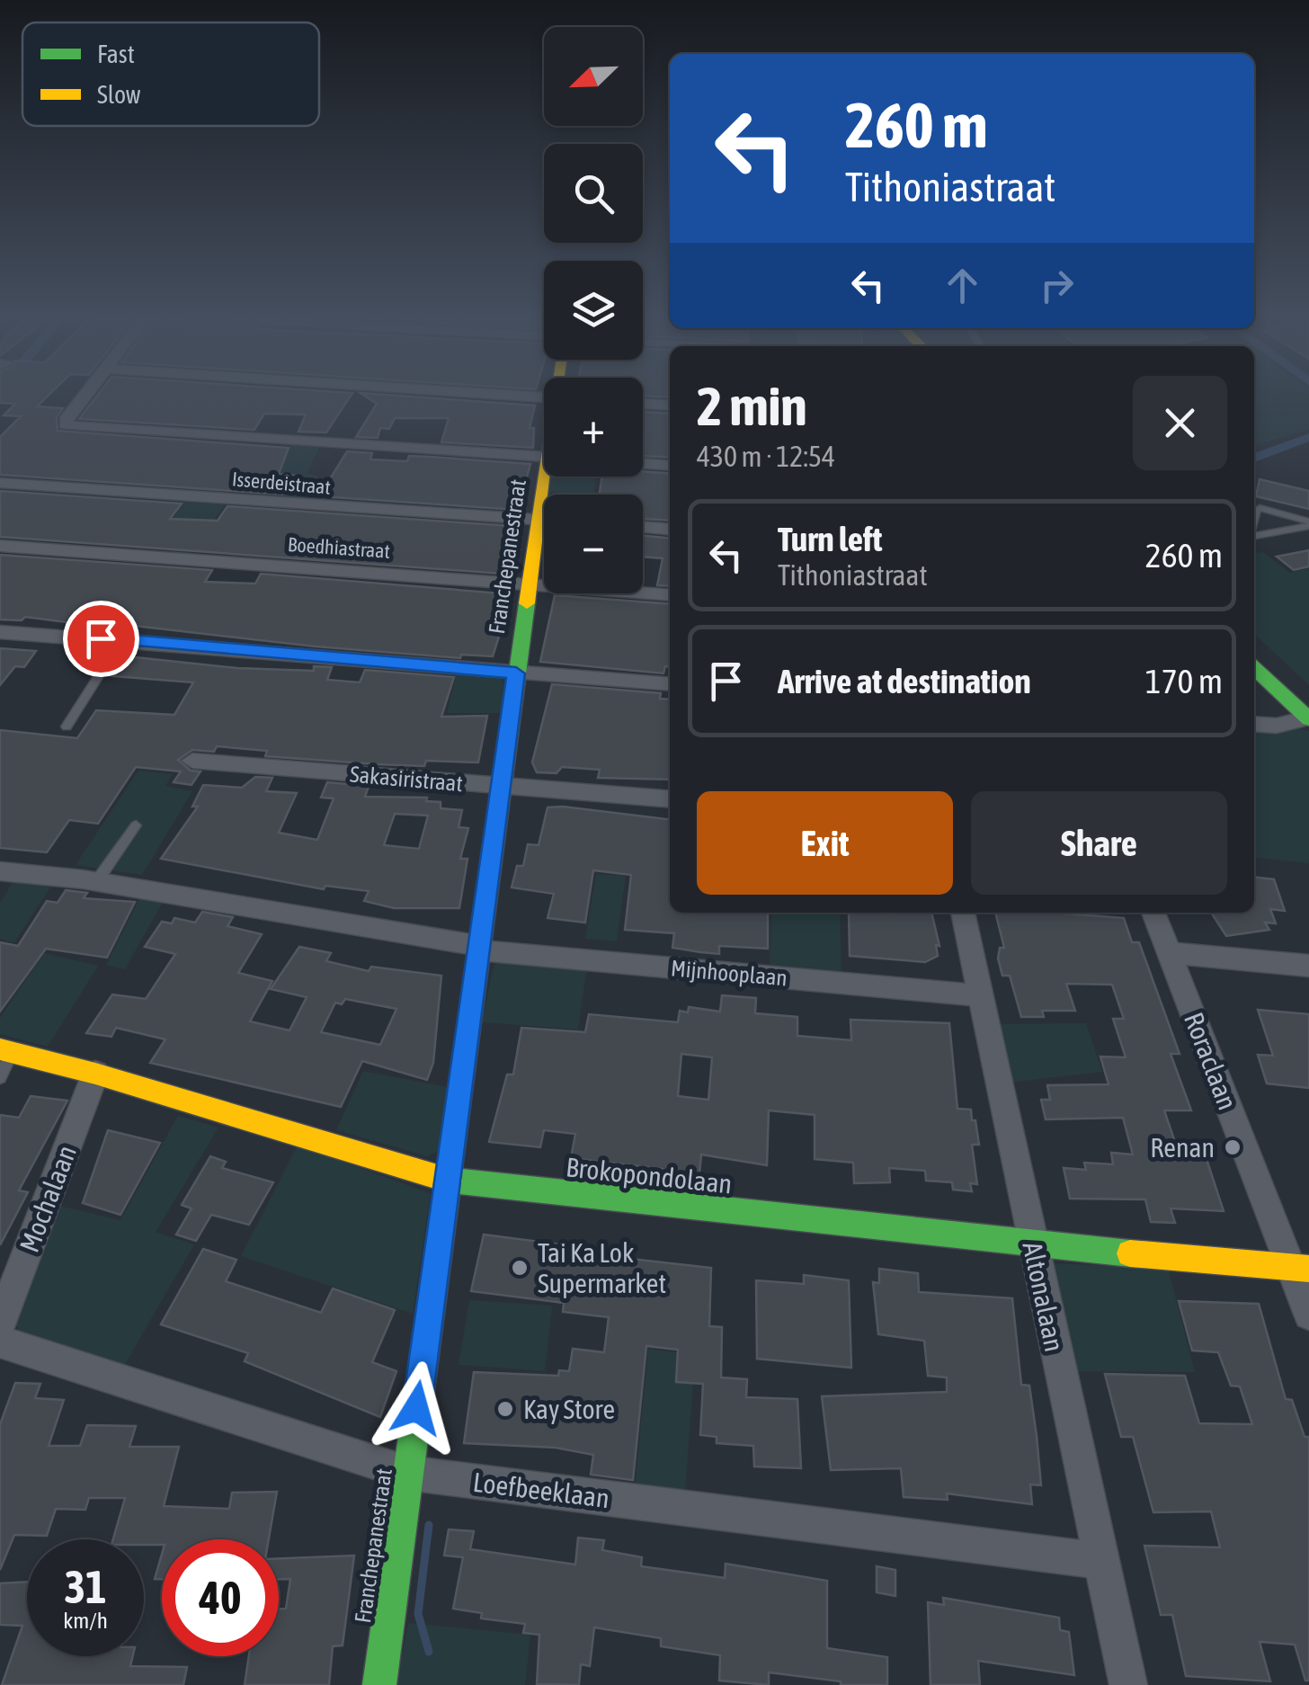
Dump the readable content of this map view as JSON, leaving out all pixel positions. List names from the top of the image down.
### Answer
{
  "streets": {
    "street": [
      "Isserdeistraat",
      "Boedhiastraat",
      "Franchepanestraat",
      "Sakasiristraat",
      "Mijnhooplaan",
      "Roraclaan",
      "Brokopondolaan",
      "Mochalaan",
      "Altonalaan",
      "Loefbeeklaan"
    ]
  },
  "crossings": [
    ["Isserdeistraat", "Franchepanestraat"],
    ["Boedhiastraat", "Franchepanestraat"],
    ["Franchepanestraat", "Sakasiristraat"],
    ["Franchepanestraat", "Mijnhooplaan"],
    ["Franchepanestraat", "Brokopondolaan"],
    ["Franchepanestraat", "Loefbeeklaan"],
    ["Mijnhooplaan", "Altonalaan"],
    ["Roraclaan", "Brokopondolaan"],
    ["Brokopondolaan", "Mochalaan"],
    ["Brokopondolaan", "Altonalaan"],
    ["Altonalaan", "Loefbeeklaan"]
  ],
  "places": ["Renan", "Tai Ka Lok Supermarket", "Kay Store"],
  "legend": ["Fast", "Slow"],
  "north": "bottom left",
  "page": {
    "map_buttons": ["+", "−"],
    "turn": ["260 m", "Tithoniastraat"],
    "heading": ["2 min", "430 m · 12:54"],
    "list": [
      {
        "name": "Turn left",
        "note": "Tithoniastraat",
        "value": "260 m"
      },
      {
        "name": "Arrive at destination",
        "value": "170 m"
      }
    ],
    "buttons": ["Exit", "Share"],
    "speed": "31 km/h",
    "limit": "40"
  }
}
